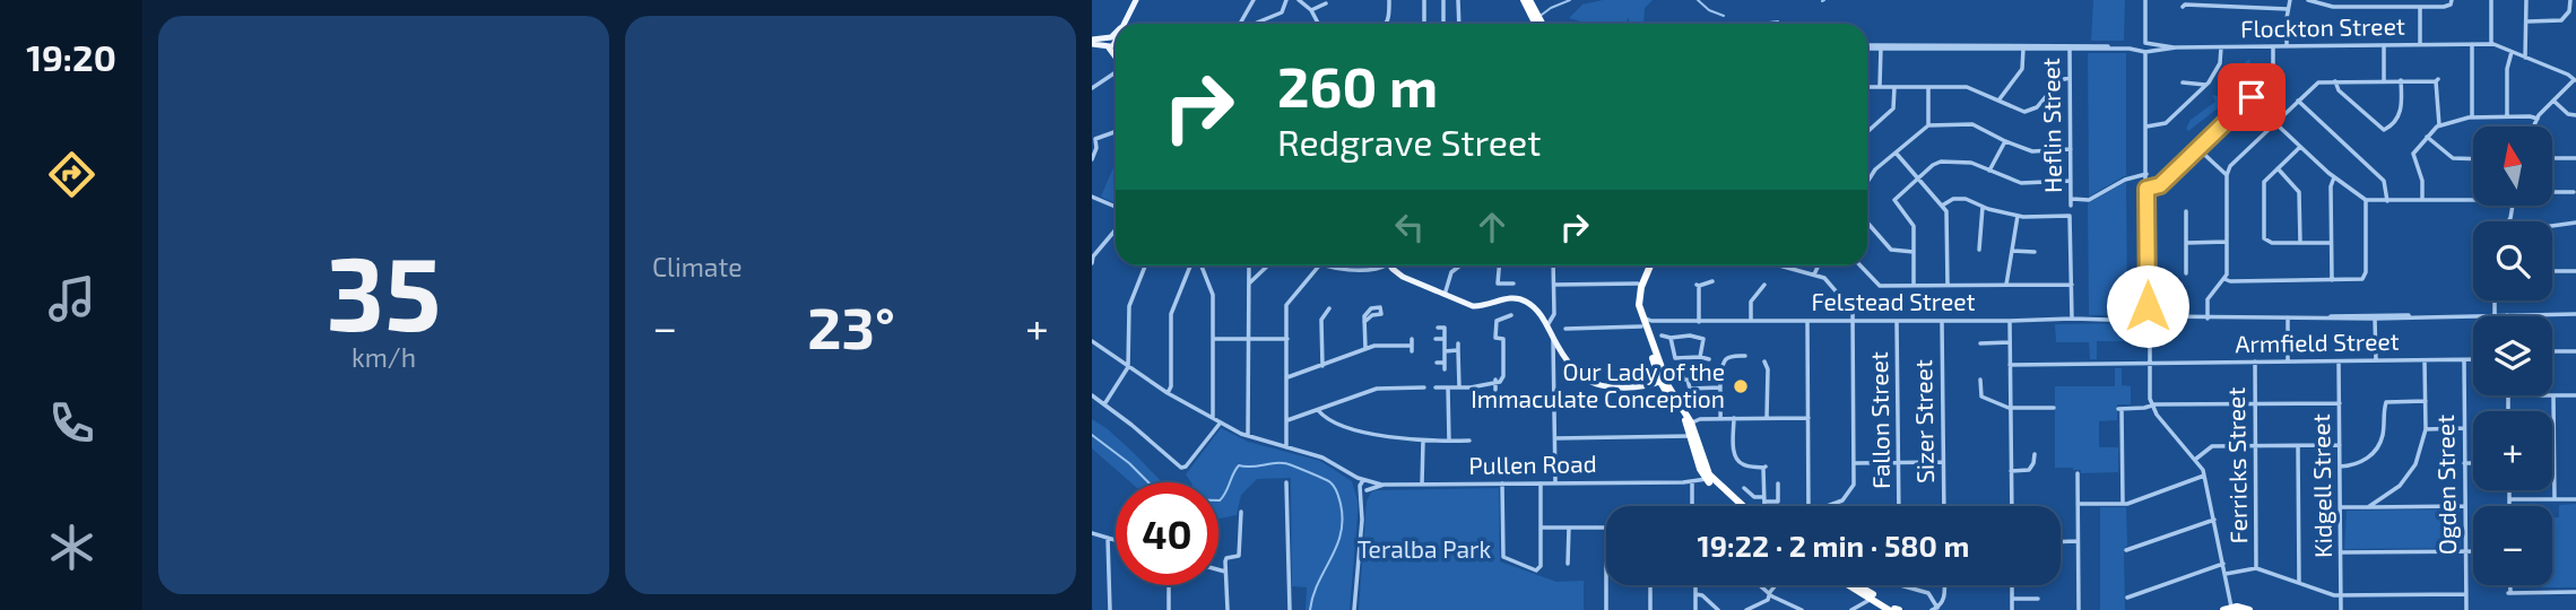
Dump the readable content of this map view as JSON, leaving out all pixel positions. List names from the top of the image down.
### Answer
{
  "streets": {
    "street": [
      "Flockton Street",
      "Heflin Street",
      "Felstead Street",
      "Armfield Street",
      "Fallon Street",
      "Sizer Street",
      "Pullen Road",
      "Ferricks Street",
      "Ogden Street",
      "Kidgell Street"
    ]
  },
  "crossings": [
    ["Flockton Street", "Heflin Street"],
    ["Heflin Street", "Felstead Street"],
    ["Felstead Street", "Fallon Street"],
    ["Felstead Street", "Sizer Street"],
    ["Armfield Street", "Ferricks Street"],
    ["Armfield Street", "Ogden Street"],
    ["Armfield Street", "Kidgell Street"]
  ],
  "parks": ["Teralba Park"],
  "places": ["Our Lady of the Immaculate Conception"],
  "north": "top",
  "page": {
    "tabs": "19:20",
    "tile": [
      ["35", "km/h"],
      "Climate"
    ],
    "turn": ["260 m", "Redgrave Street"],
    "map_buttons": ["+", "−"],
    "heat": ["−", "23°", "+"],
    "limit": "40",
    "trip": "19:22 · 2 min · 580 m"
  }
}
